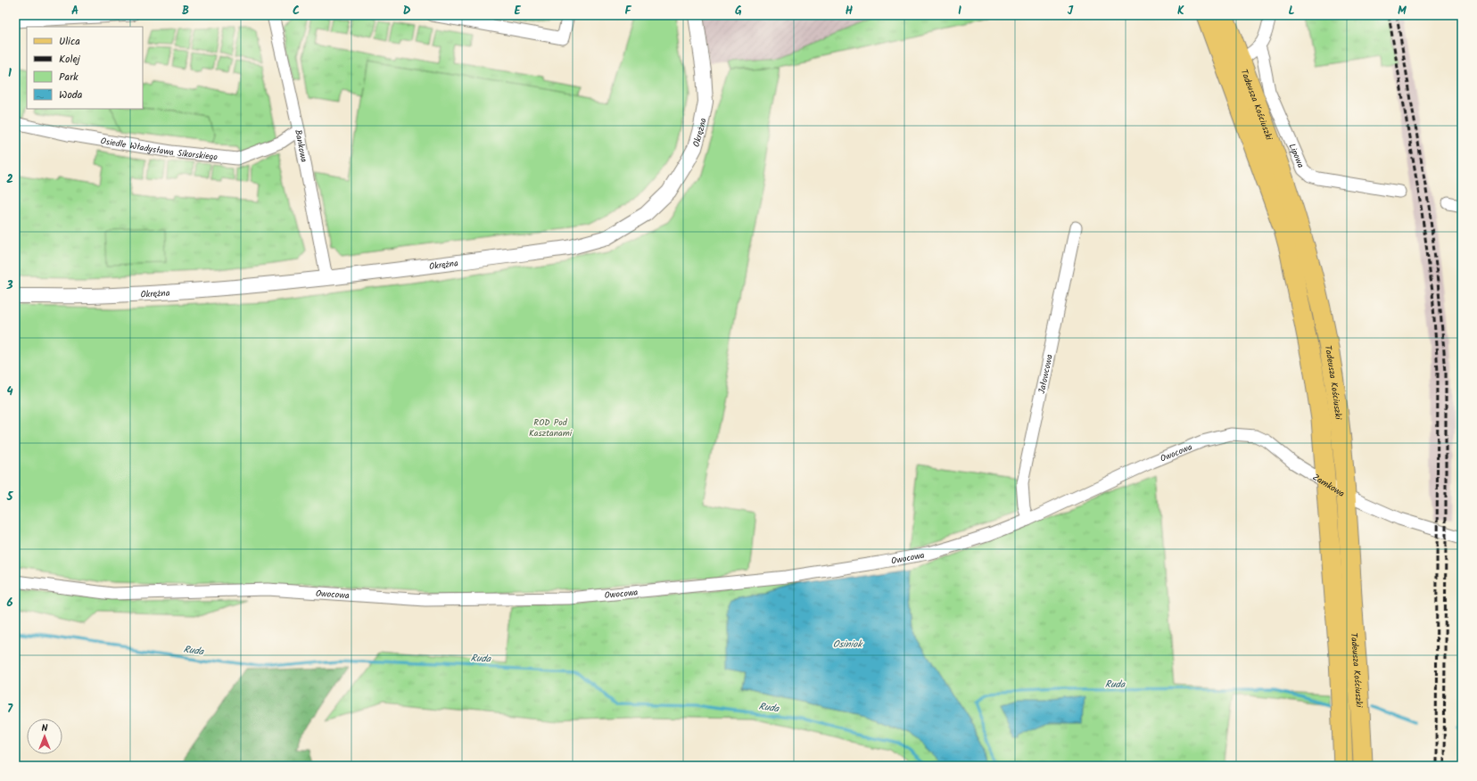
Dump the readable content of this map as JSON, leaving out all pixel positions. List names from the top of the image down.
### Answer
{
  "streets": {
    "main road": ["Tadeusza Kościuszki"],
    "street": [
      "Okrężna",
      "Bankowa",
      "Osiedle Władysława Sikorskiego",
      "Lipowa",
      "Jałowcowa",
      "Owocowa",
      "Zamkowa"
    ]
  },
  "crossings": [
    ["Tadeusza Kościuszki", "Zamkowa"],
    ["Okrężna", "Bankowa"],
    ["Bankowa", "Osiedle Władysława Sikorskiego"],
    ["Jałowcowa", "Owocowa"],
    ["Owocowa", "Zamkowa"]
  ],
  "water": ["Osiniok", "Ruda"],
  "parks": ["ROD Pod Kasztanami"],
  "legend": [
    "Ulica",
    "Kolej",
    "Park",
    "Woda"
  ],
  "north": "top",
  "grid": {
    "columns": [
      "A",
      "B",
      "C",
      "D",
      "E",
      "F",
      "G",
      "H",
      "I",
      "J",
      "K",
      "L",
      "M"
    ],
    "rows": [
      "1",
      "2",
      "3",
      "4",
      "5",
      "6",
      "7"
    ]
  }
}
